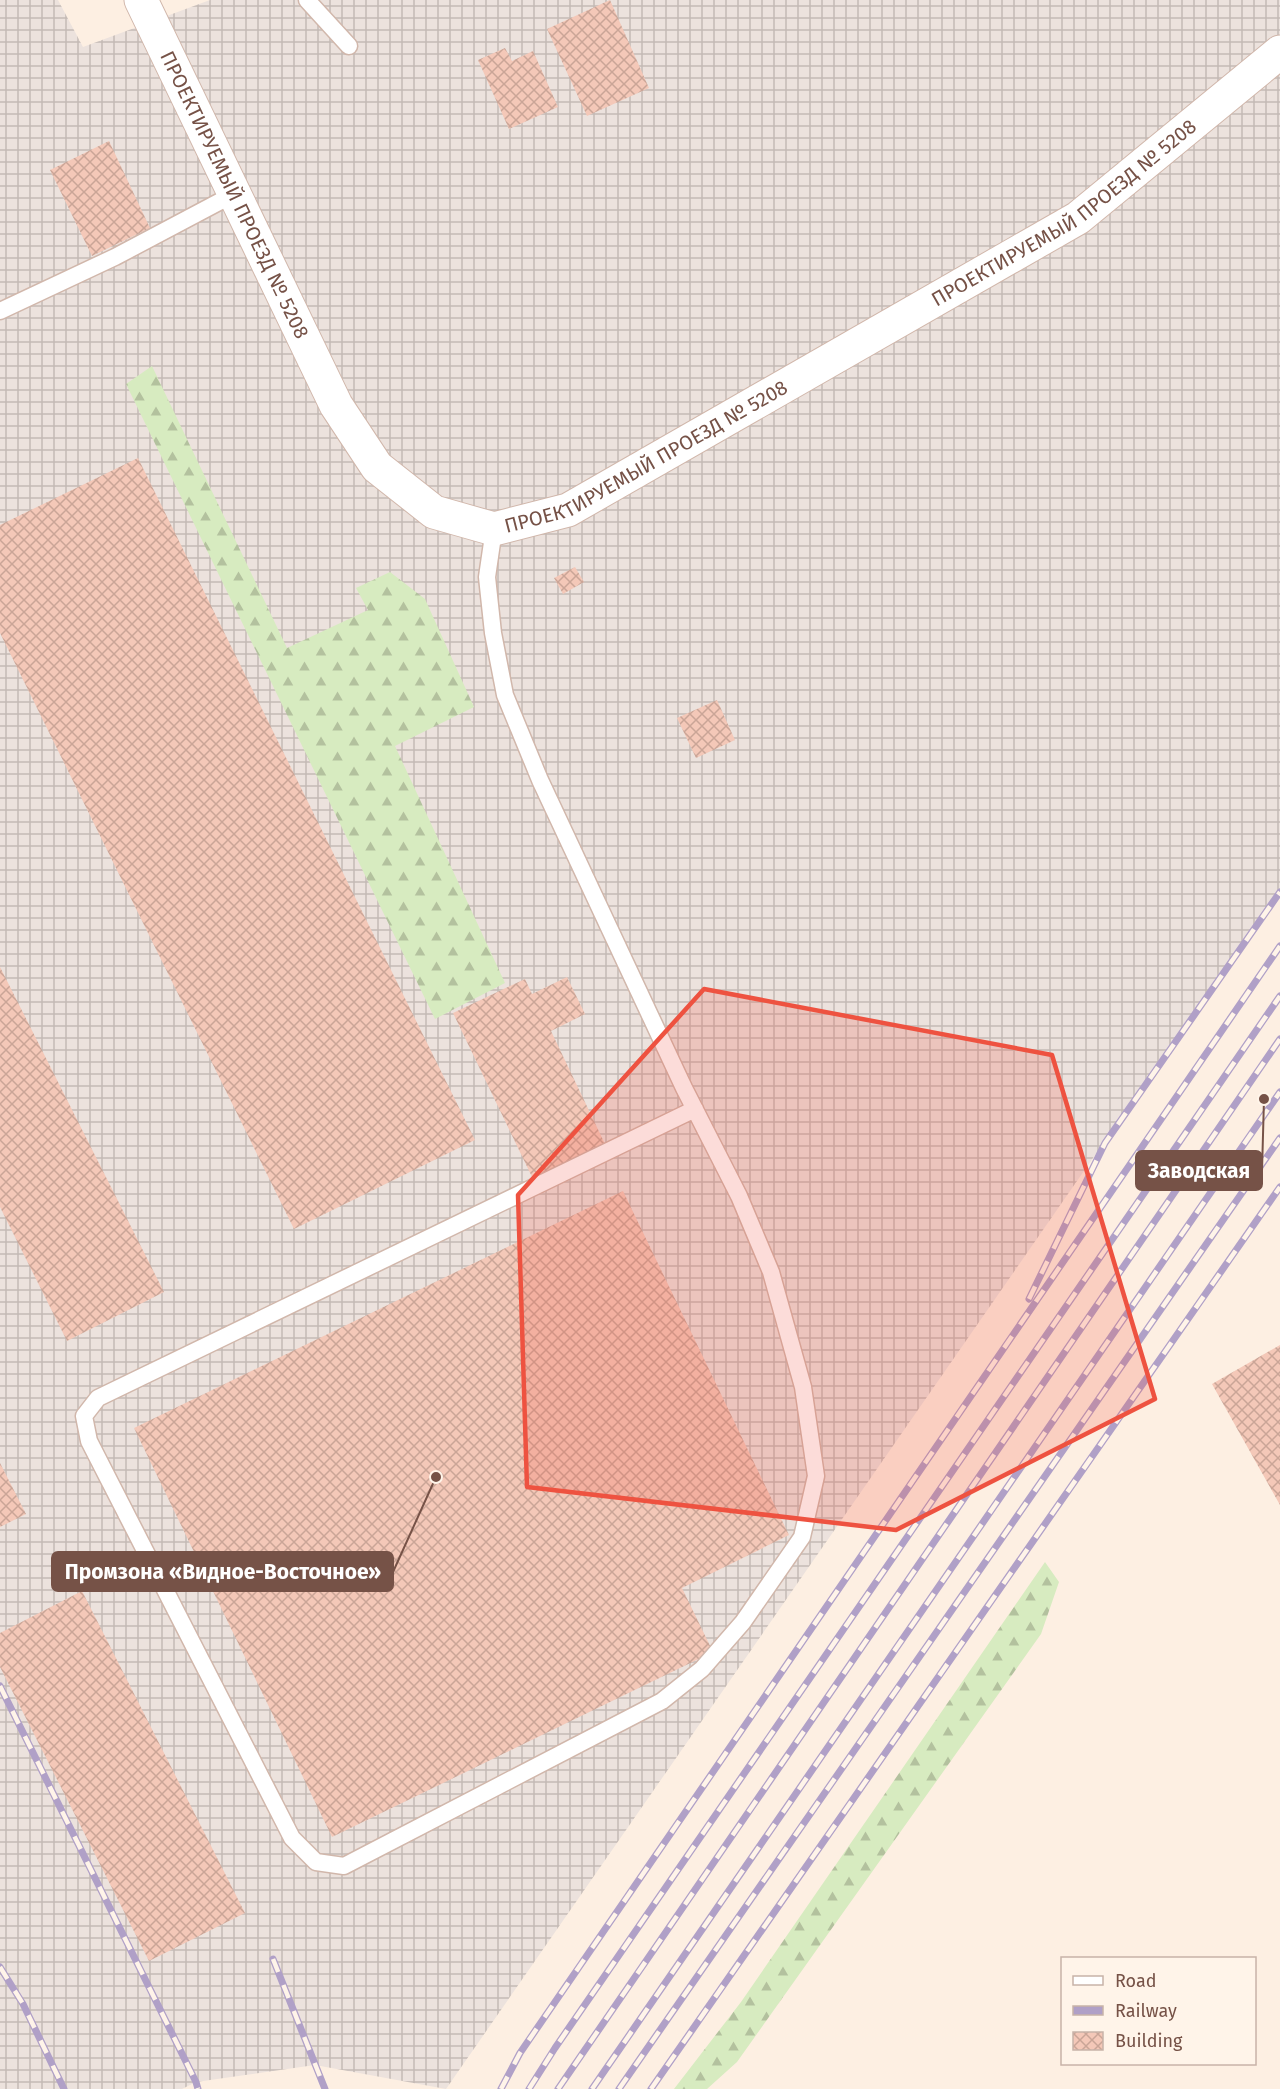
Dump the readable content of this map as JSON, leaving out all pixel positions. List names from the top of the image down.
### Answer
{
  "streets": {
    "street": ["ПРОЕКТИРУЕМЫЙ ПРОЕЗД № 5208"]
  },
  "places": ["Заводская", "Промзона «Видное-Восточное»"],
  "legend": ["Road", "Railway", "Building"]
}
